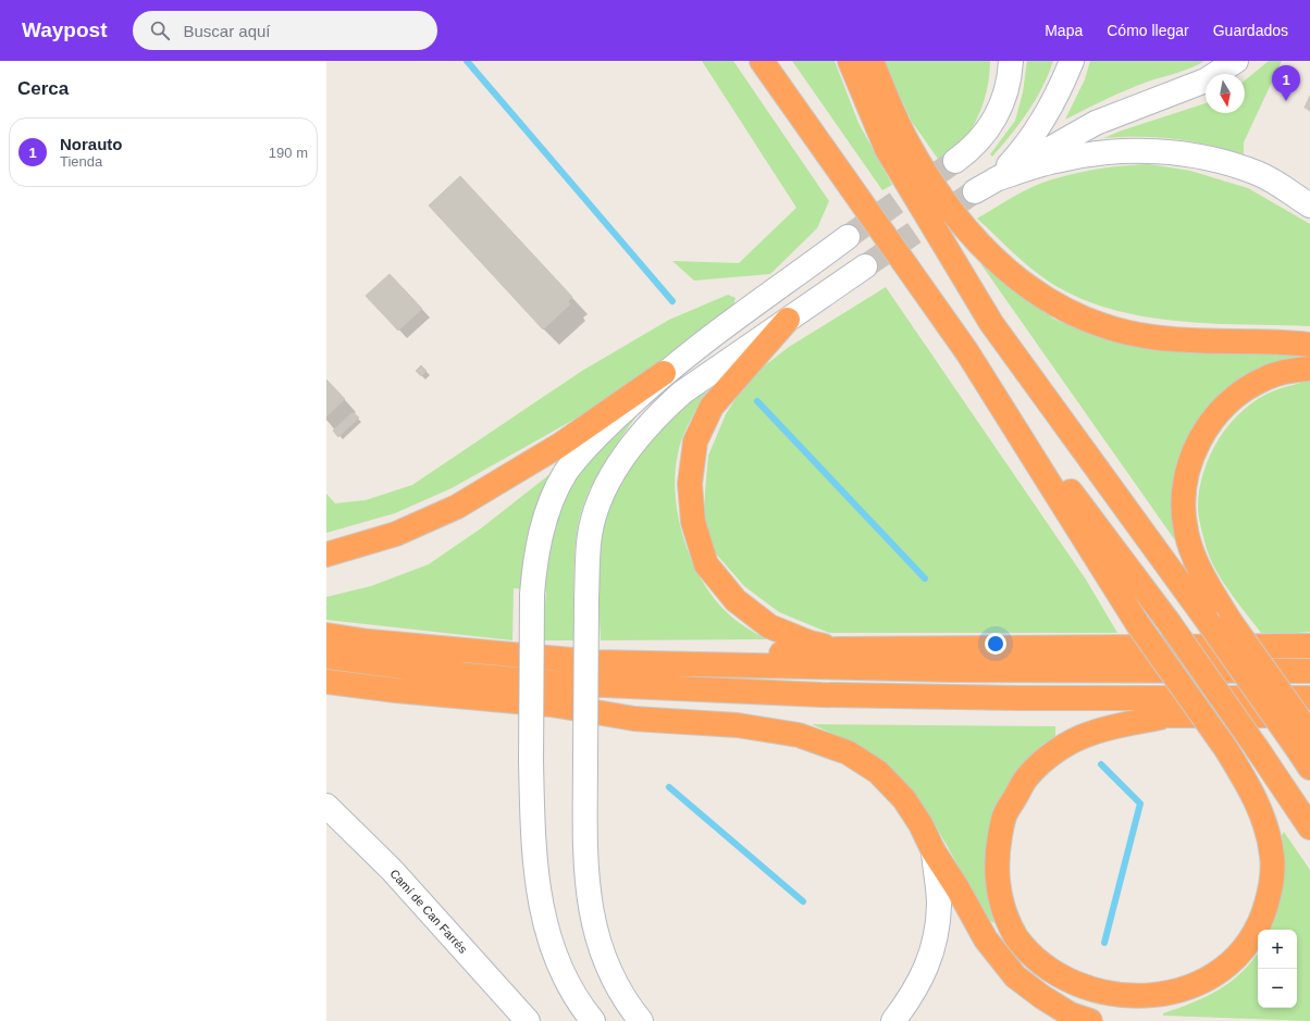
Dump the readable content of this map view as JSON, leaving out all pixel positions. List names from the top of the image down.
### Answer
{
  "streets": {
    "street": ["Camí de Can Farrés"]
  },
  "north": "bottom",
  "page": {
    "header": "Waypost",
    "search": "Buscar aquí",
    "nav": ["Mapa", "Cómo llegar", "Guardados"],
    "heading": "Cerca",
    "pins": "1",
    "list": [
      {
        "mark": "1",
        "name": "Norauto",
        "note": "Tienda",
        "value": "190 m"
      }
    ],
    "map_buttons": ["+", "−"]
  }
}
